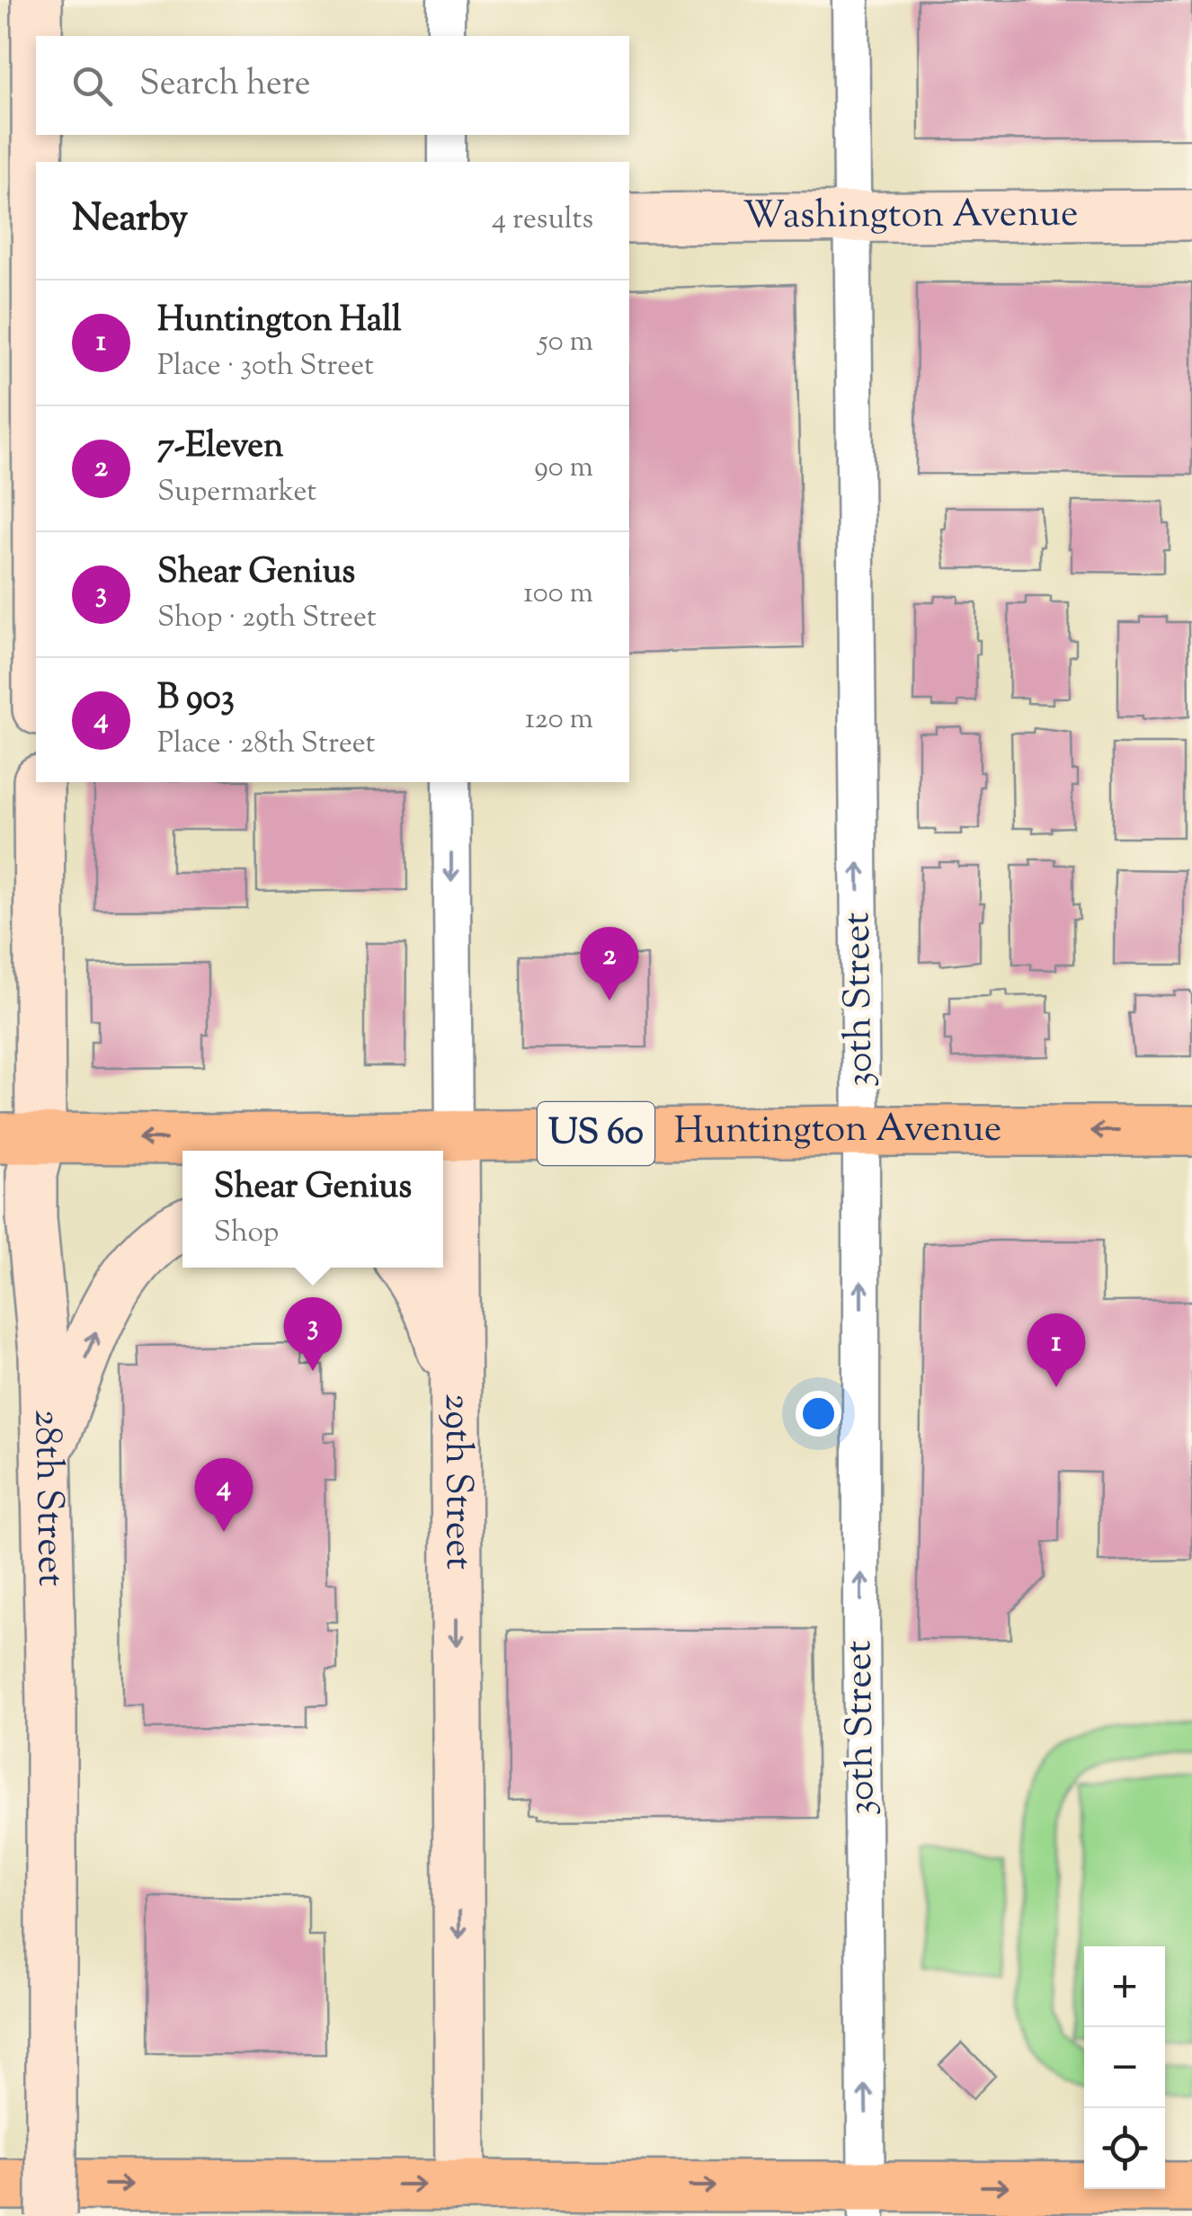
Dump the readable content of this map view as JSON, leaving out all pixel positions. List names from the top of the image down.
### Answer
{
  "streets": {
    "main road": [
      "Washington Avenue",
      "Huntington Avenue",
      "US 60",
      "29th Street",
      "28th Street"
    ],
    "street": ["30th Street"]
  },
  "crossings": [
    ["Washington Avenue", "30th Street"],
    ["30th Street", "Huntington Avenue"],
    ["Huntington Avenue", "29th Street"],
    ["Huntington Avenue", "28th Street"]
  ],
  "one_way": ["30th Street", "Huntington Avenue", "29th Street"],
  "page": {
    "search": "Search here",
    "heading": ["Nearby", "4 results"],
    "list": [
      {
        "mark": "1",
        "name": "Huntington Hall",
        "note": "Place · 30th Street",
        "value": "50 m"
      },
      {
        "mark": "2",
        "name": "7-Eleven",
        "note": "Supermarket",
        "value": "90 m"
      },
      {
        "mark": "3",
        "name": "Shear Genius",
        "note": "Shop · 29th Street",
        "value": "100 m"
      },
      {
        "mark": "4",
        "name": "B 903",
        "note": "Place · 28th Street",
        "value": "120 m"
      }
    ],
    "pins": [
      "2",
      "3",
      "1",
      "4"
    ],
    "popup": ["Shear Genius", "Shop"],
    "map_buttons": ["+", "−"]
  }
}
